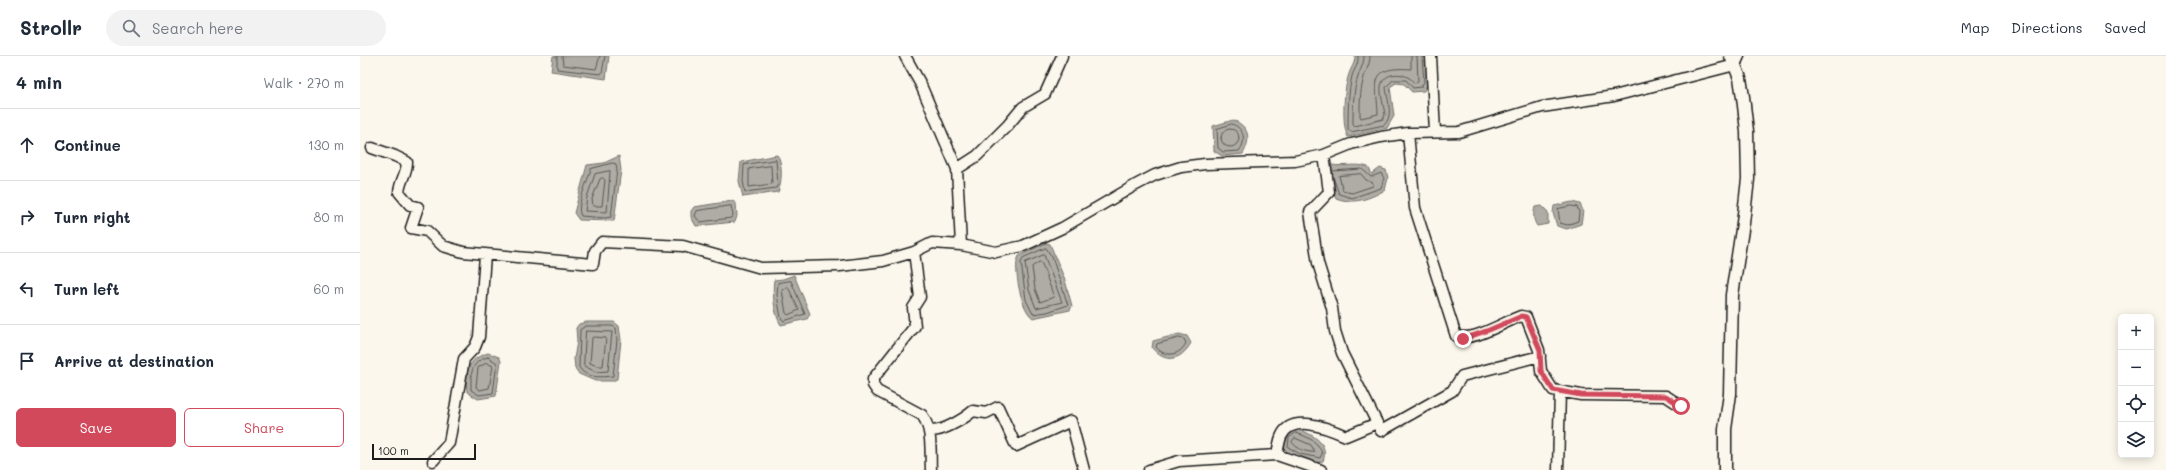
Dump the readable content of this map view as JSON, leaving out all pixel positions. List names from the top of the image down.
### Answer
{
  "scale_bar": "100 m",
  "page": {
    "header": "Strollr",
    "search": "Search here",
    "nav": ["Map", "Directions", "Saved"],
    "heading": ["4 min", "Walk · 270 m"],
    "list": [
      ["Continue", "130 m"],
      ["Turn right", "80 m"],
      ["Turn left", "60 m"],
      "Arrive at destination"
    ],
    "map_buttons": ["+", "−"],
    "buttons": ["Save", "Share"],
    "scale": "100 m"
  }
}
